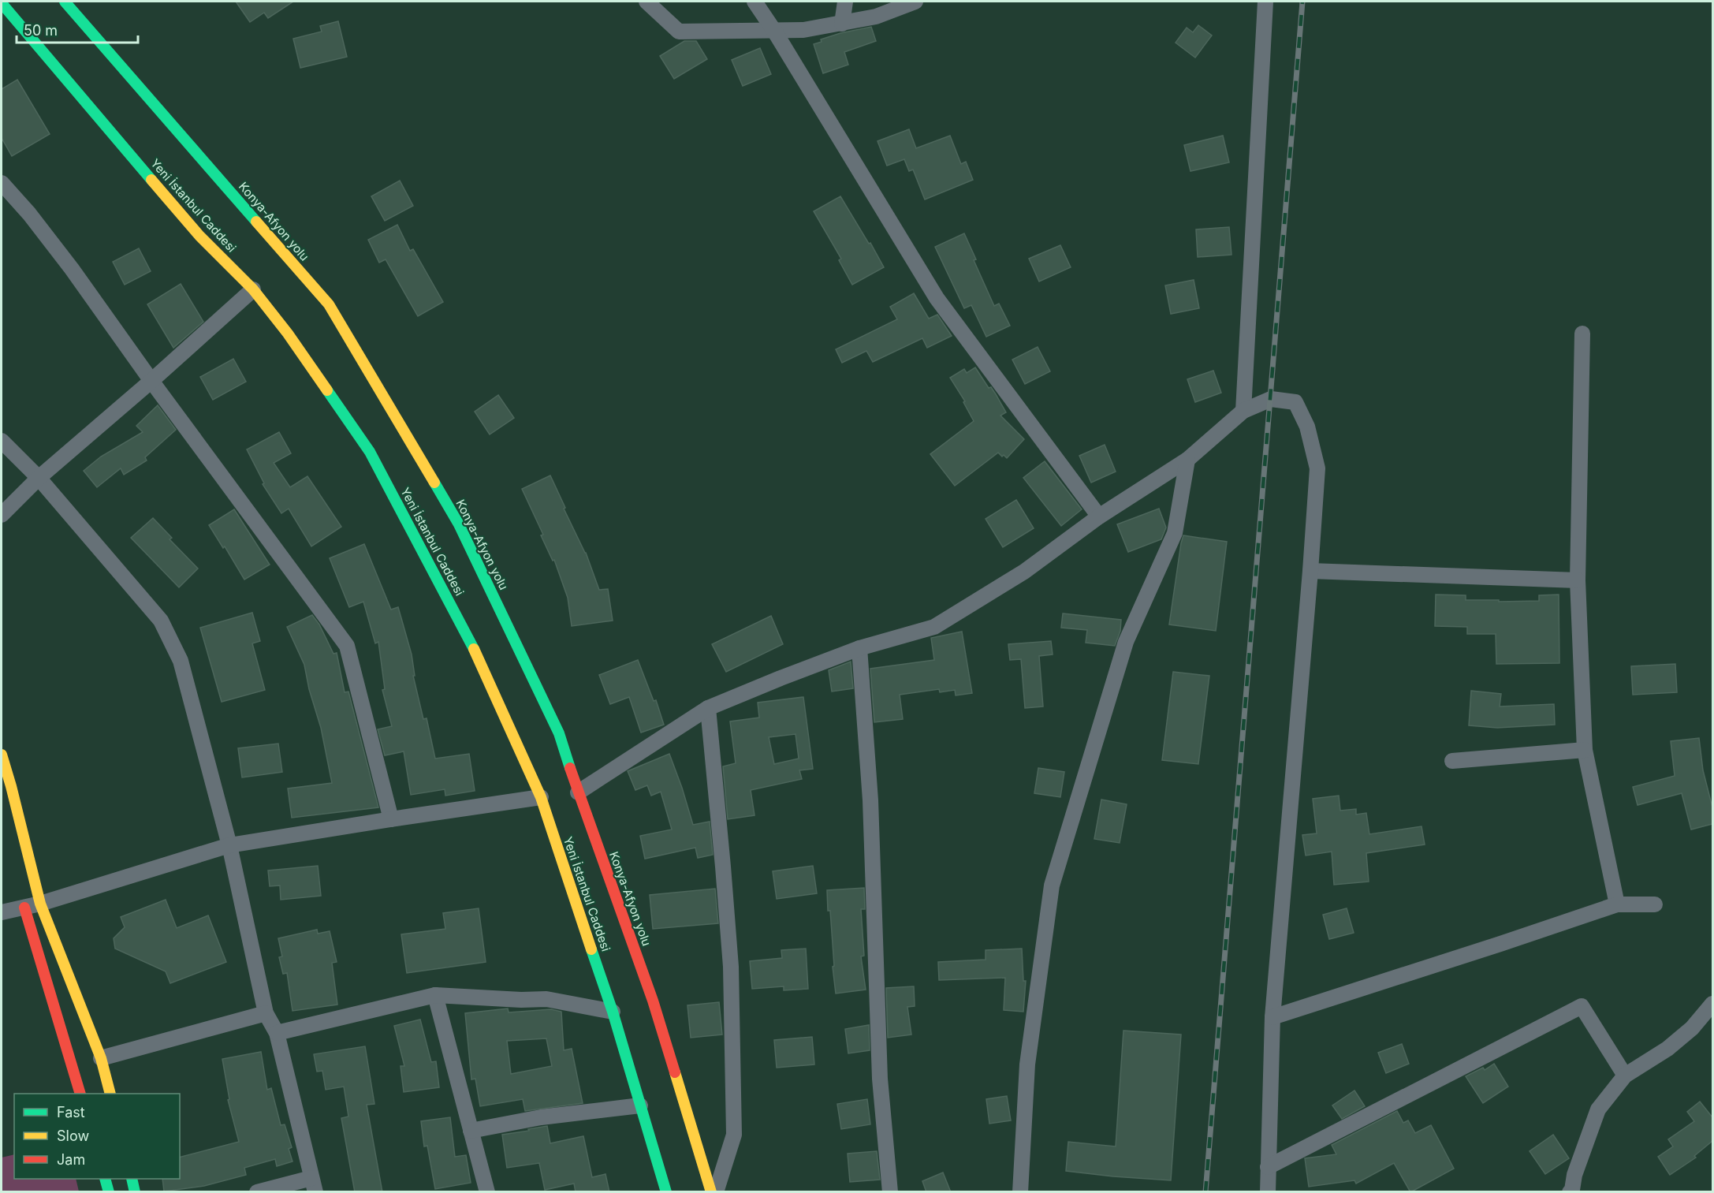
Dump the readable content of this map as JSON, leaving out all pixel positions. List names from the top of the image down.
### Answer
{
  "streets": {
    "main road": ["Yeni İstanbul Caddesi", "Konya-Afyon yolu"]
  },
  "legend": ["Fast", "Slow", "Jam"],
  "scale_bar": "50 m"
}
